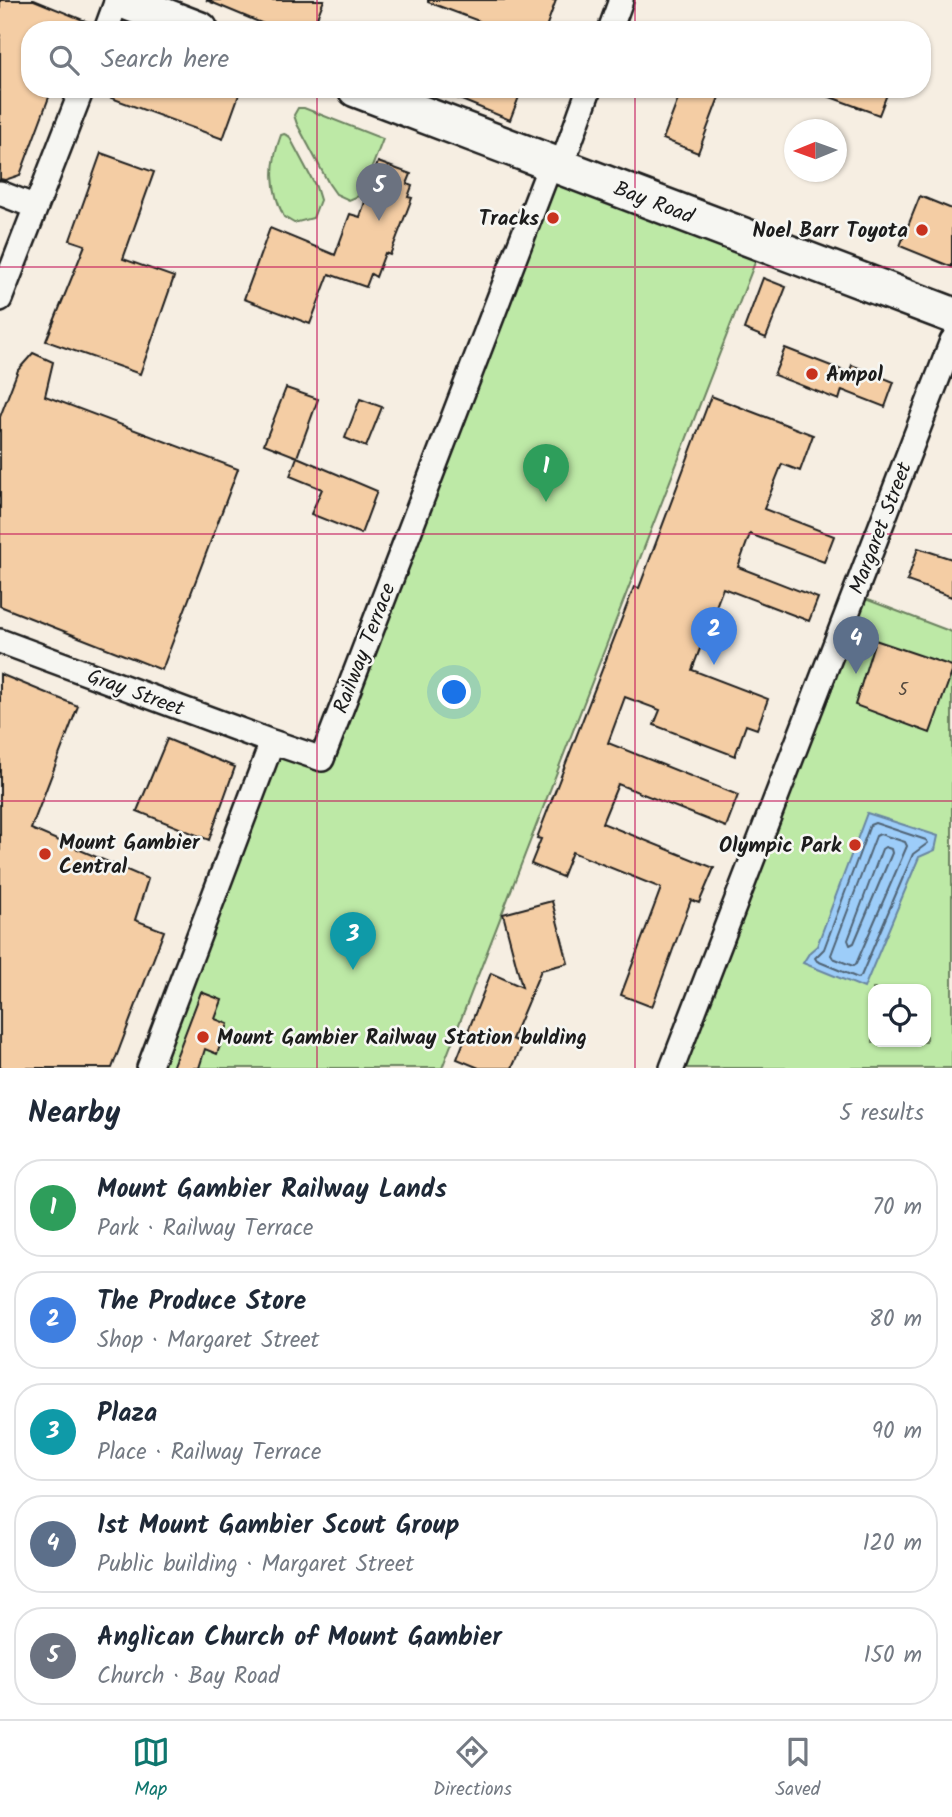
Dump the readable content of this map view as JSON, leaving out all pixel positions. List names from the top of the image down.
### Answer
{
  "streets": {
    "main road": ["Bay Road"],
    "street": ["Margaret Street", "Railway Terrace", "Gray Street"]
  },
  "crossings": [
    ["Bay Road", "Railway Terrace"],
    ["Railway Terrace", "Gray Street"]
  ],
  "places": [
    "Tracks",
    "Noel Barr Toyota",
    "Ampol",
    "Olympic Park",
    "Mount Gambier Central",
    "Mount Gambier Railway Station bulding"
  ],
  "house_numbers": ["5"],
  "north": "left",
  "page": {
    "search": "Search here",
    "pins": [
      "5",
      "1",
      "2",
      "4",
      "3"
    ],
    "heading": ["Nearby", "5 results"],
    "list": [
      {
        "mark": "1",
        "name": "Mount Gambier Railway Lands",
        "note": "Park · Railway Terrace",
        "value": "70 m"
      },
      {
        "mark": "2",
        "name": "The Produce Store",
        "note": "Shop · Margaret Street",
        "value": "80 m"
      },
      {
        "mark": "3",
        "name": "Plaza",
        "note": "Place · Railway Terrace",
        "value": "90 m"
      },
      {
        "mark": "4",
        "name": "1st Mount Gambier Scout Group",
        "note": "Public building · Margaret Street",
        "value": "120 m"
      },
      {
        "mark": "5",
        "name": "Anglican Church of Mount Gambier",
        "note": "Church · Bay Road",
        "value": "150 m"
      }
    ],
    "nav": ["Map", "Directions", "Saved"]
  }
}
